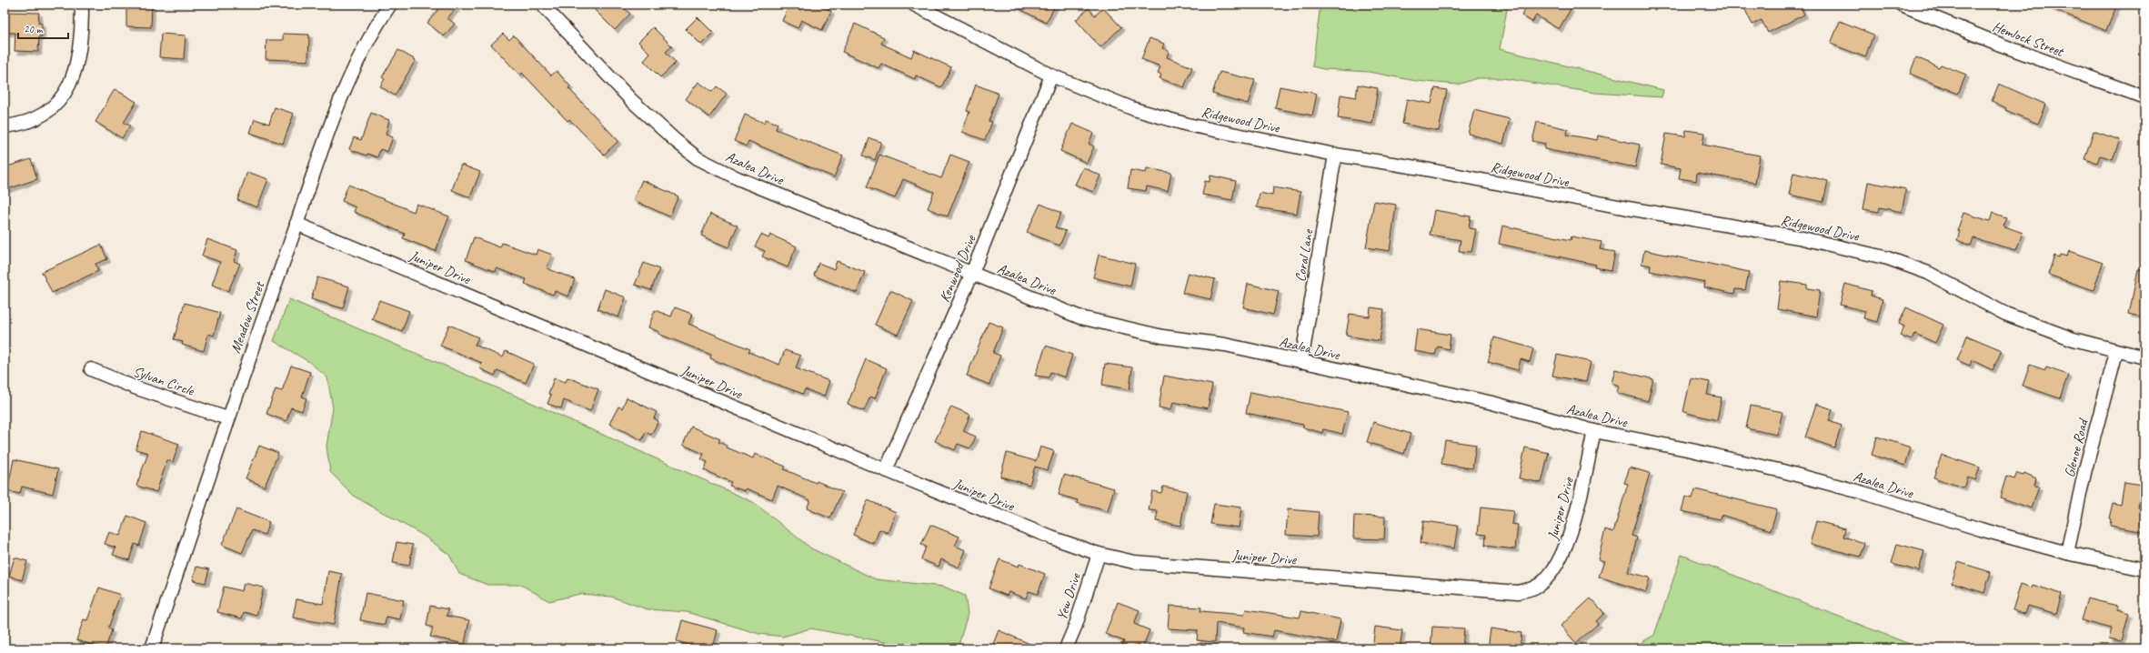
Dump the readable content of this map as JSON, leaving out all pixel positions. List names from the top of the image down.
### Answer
{
  "streets": {
    "street": [
      "Hemlock Street",
      "Ridgewood Drive",
      "Azalea Drive",
      "Coral Lane",
      "Juniper Drive",
      "Kenwood Drive",
      "Meadow Street",
      "Sylvan Circle",
      "Glenoe Road",
      "Yew Drive"
    ]
  },
  "crossings": [
    ["Ridgewood Drive", "Coral Lane"],
    ["Ridgewood Drive", "Kenwood Drive"],
    ["Ridgewood Drive", "Glenoe Road"],
    ["Azalea Drive", "Coral Lane"],
    ["Azalea Drive", "Juniper Drive"],
    ["Azalea Drive", "Kenwood Drive"],
    ["Azalea Drive", "Glenoe Road"],
    ["Juniper Drive", "Kenwood Drive"],
    ["Juniper Drive", "Meadow Street"],
    ["Juniper Drive", "Yew Drive"],
    ["Meadow Street", "Sylvan Circle"]
  ],
  "scale_bar": "20 m"
}
